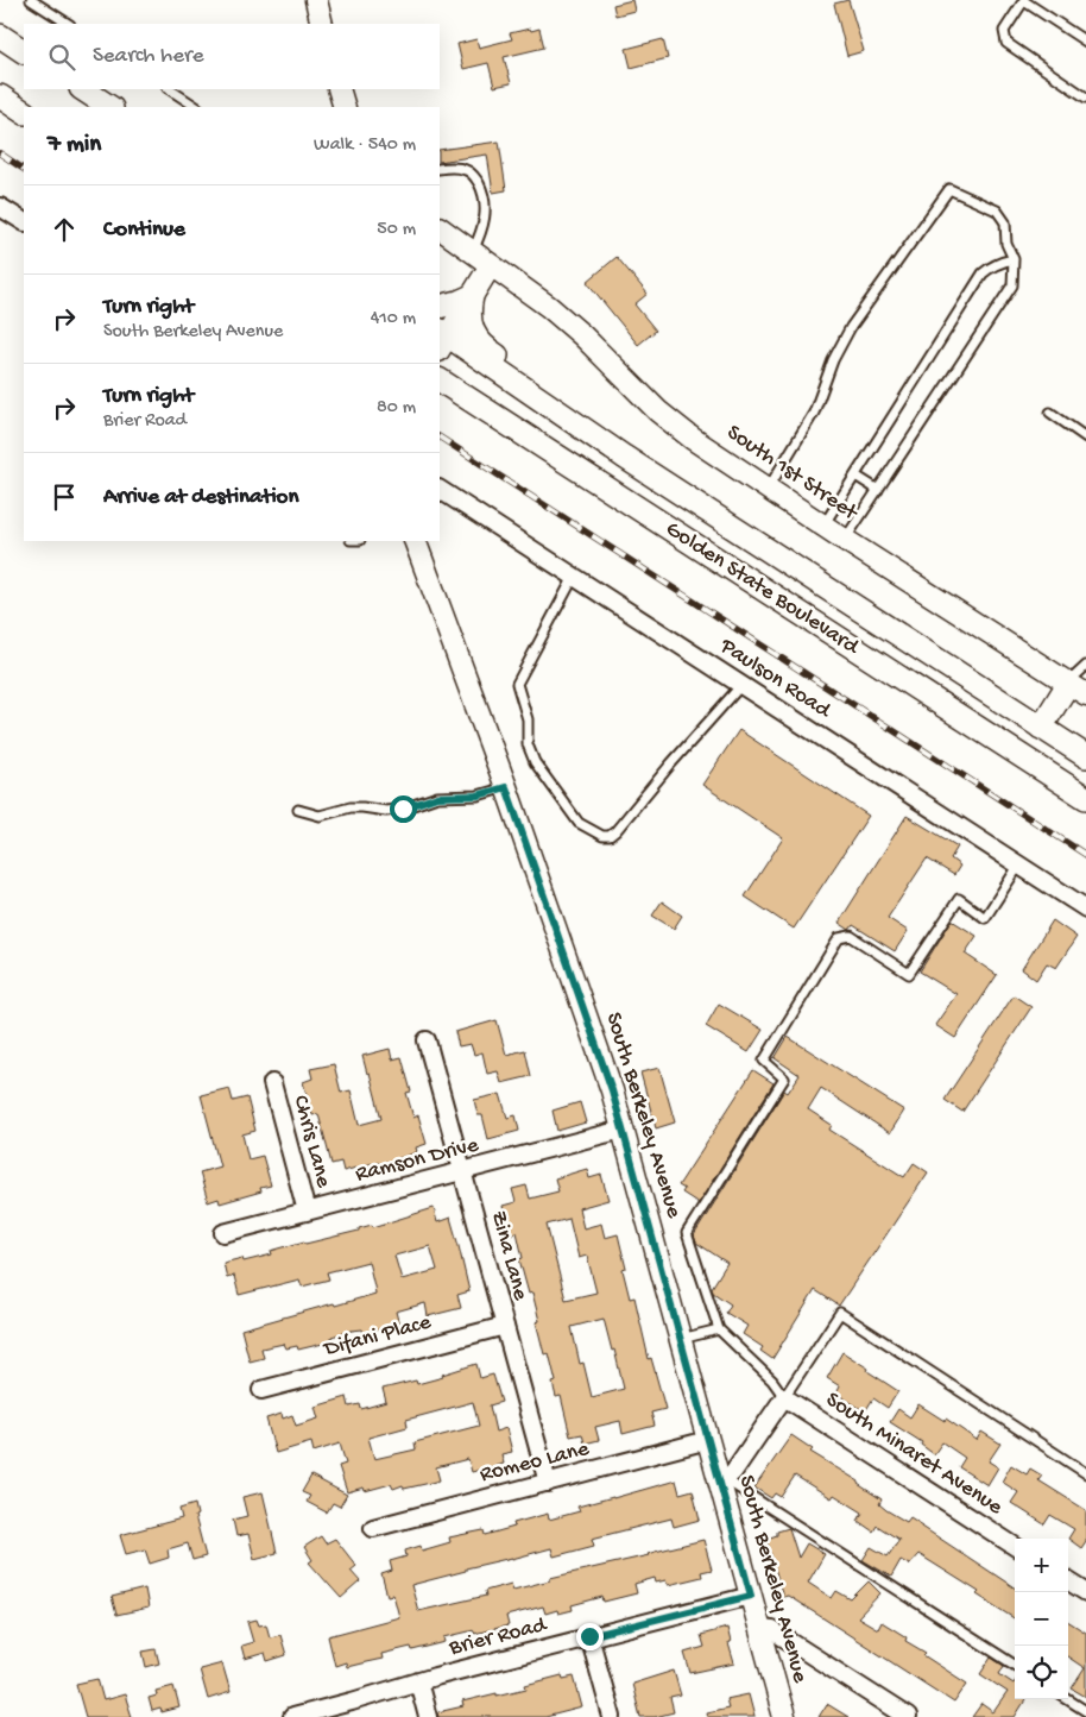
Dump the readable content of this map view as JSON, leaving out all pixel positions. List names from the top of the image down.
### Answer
{
  "streets": {
    "main road": ["Golden State Boulevard"],
    "street": [
      "South 1st Street",
      "Paulson Road",
      "South Berkeley Avenue",
      "Chris Lane",
      "Ramson Drive",
      "Zina Lane",
      "Difani Place",
      "South Minaret Avenue",
      "Romeo Lane",
      "Brier Road"
    ]
  },
  "crossings": [
    ["South Berkeley Avenue", "Ramson Drive"],
    ["South Berkeley Avenue", "Romeo Lane"],
    ["South Berkeley Avenue", "Brier Road"],
    ["Chris Lane", "Ramson Drive"],
    ["Ramson Drive", "Zina Lane"],
    ["Zina Lane", "Difani Place"],
    ["Zina Lane", "Romeo Lane"]
  ],
  "page": {
    "search": "Search here",
    "heading": ["7 min", "Walk · 540 m"],
    "list": [
      ["Continue", "50 m"],
      ["Turn right", "South Berkeley Avenue", "410 m"],
      ["Turn right", "Brier Road", "80 m"],
      "Arrive at destination"
    ],
    "map_buttons": ["+", "−"]
  }
}
